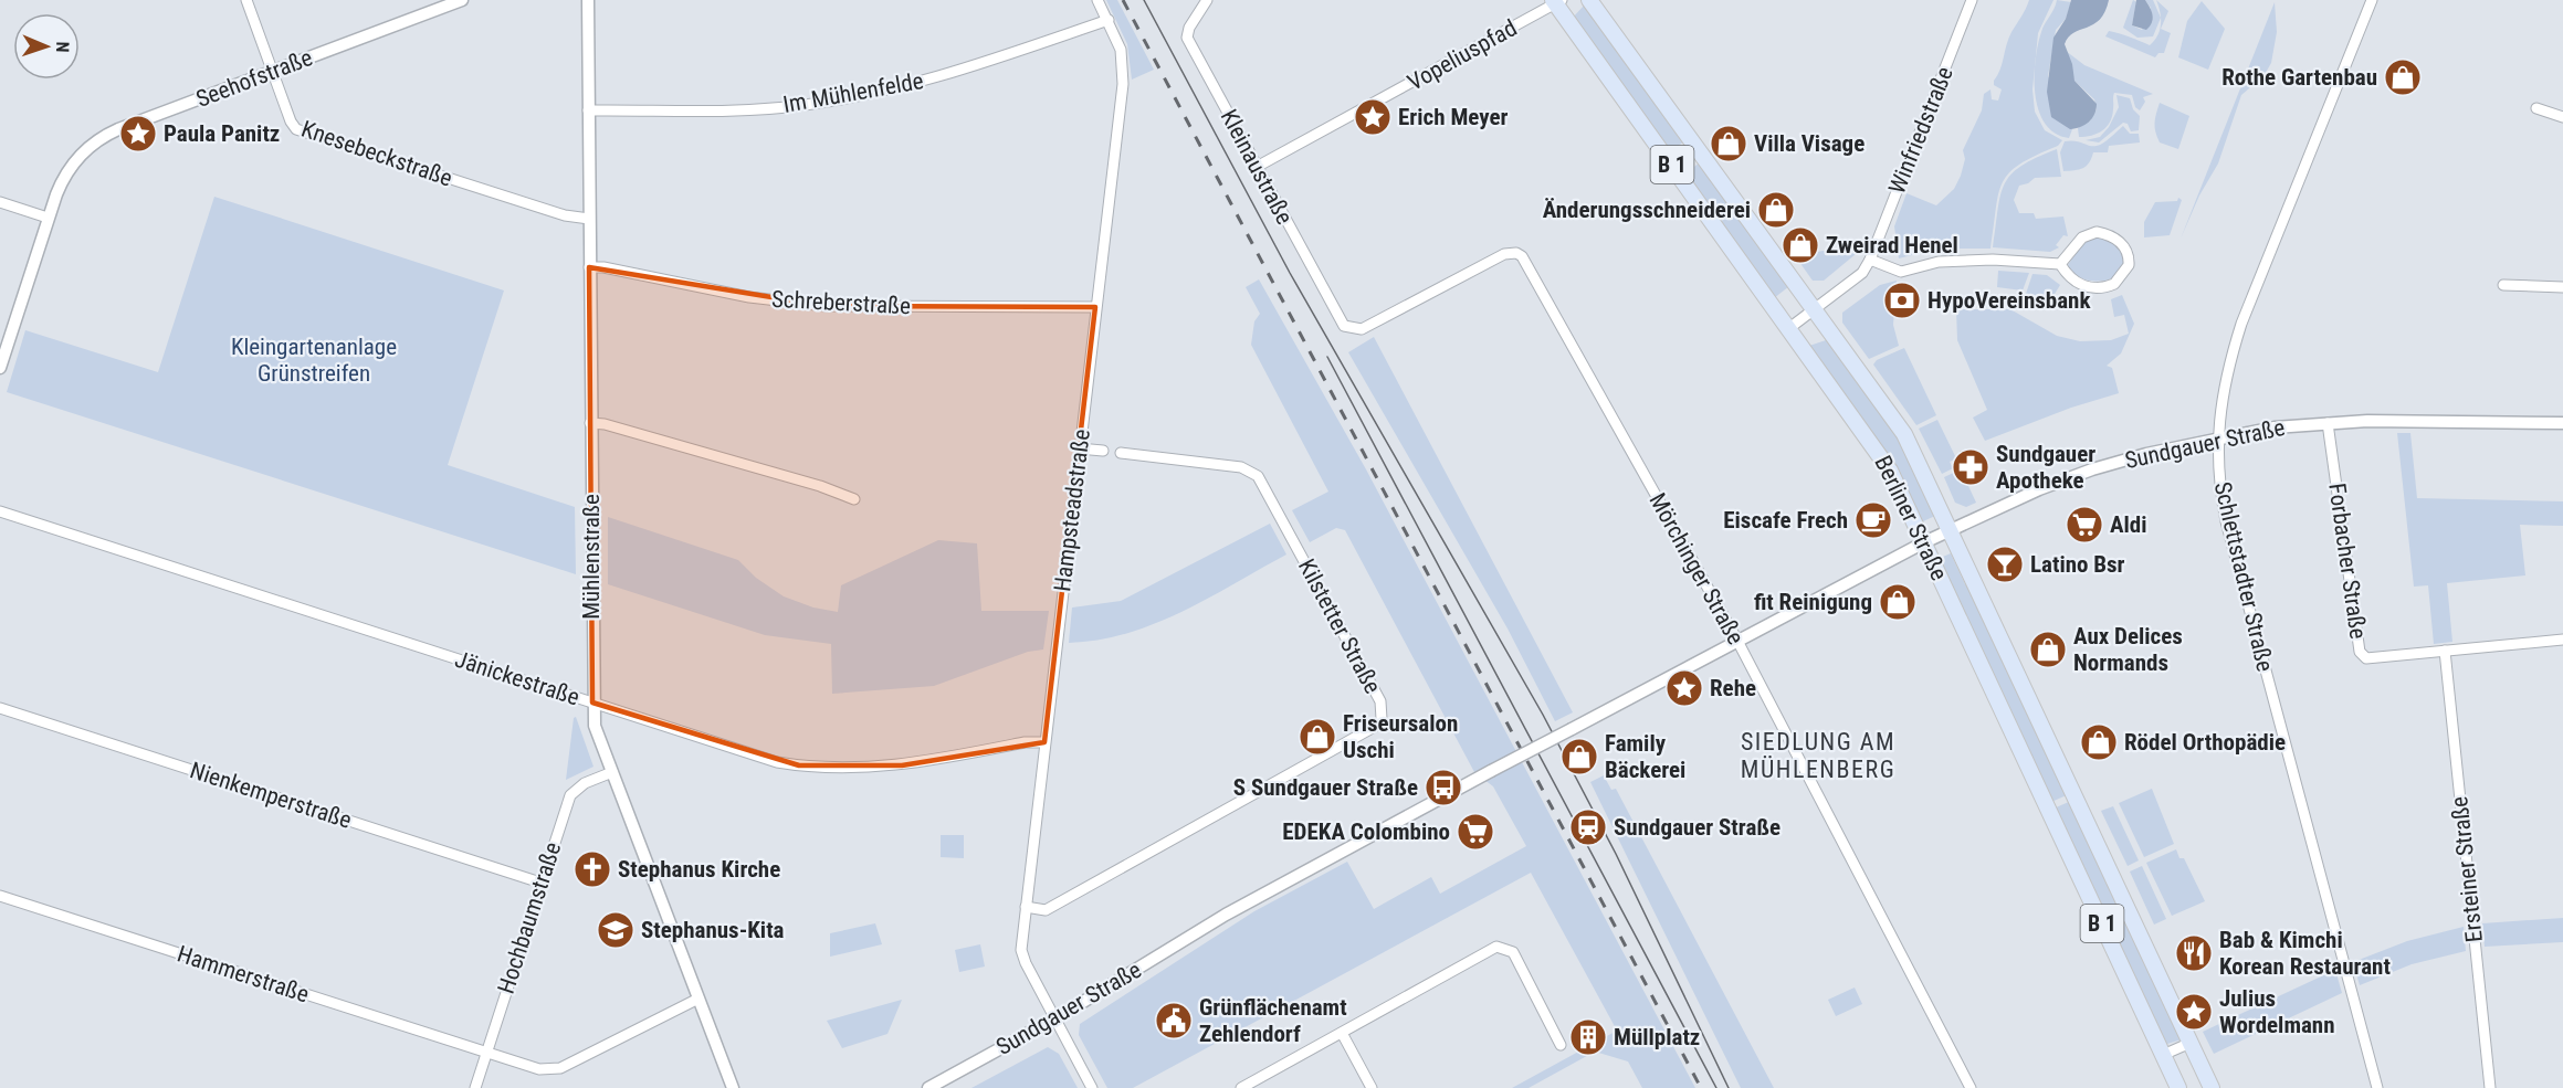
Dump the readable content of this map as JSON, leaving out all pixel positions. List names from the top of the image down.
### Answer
{
  "streets": {
    "main road": ["B 1", "Berliner Straße"],
    "street": [
      "Vopeliuspfad",
      "Seehofstraße",
      "Im Mühlenfelde",
      "Winfriedstraße",
      "Knesebeckstraße",
      "Kleinaustraße",
      "Schreberstraße",
      "Sundgauer Straße",
      "Hampsteadstraße",
      "Mühlenstraße",
      "Forbacher Straße",
      "Mörchinger Straße",
      "Schlettstadter Straße",
      "Kilstetter Straße",
      "Jänickestraße",
      "Nienkemperstraße",
      "Ersteiner Straße",
      "Hochbaumstraße",
      "Hammerstraße"
    ]
  },
  "crossings": [
    ["Vopeliuspfad", "Kleinaustraße"],
    ["Vopeliuspfad", "Berliner Straße"],
    ["Seehofstraße", "Knesebeckstraße"],
    ["Im Mühlenfelde", "Hampsteadstraße"],
    ["Im Mühlenfelde", "Mühlenstraße"],
    ["Winfriedstraße", "Berliner Straße"],
    ["Knesebeckstraße", "Mühlenstraße"],
    ["Kleinaustraße", "Mörchinger Straße"],
    ["Schreberstraße", "Hampsteadstraße"],
    ["Schreberstraße", "Mühlenstraße"],
    ["Sundgauer Straße", "Hampsteadstraße"],
    ["Sundgauer Straße", "Berliner Straße"],
    ["Sundgauer Straße", "Forbacher Straße"],
    ["Sundgauer Straße", "Mörchinger Straße"],
    ["Sundgauer Straße", "Schlettstadter Straße"],
    ["Hampsteadstraße", "Kilstetter Straße"],
    ["Hampsteadstraße", "Jänickestraße"],
    ["Mühlenstraße", "Jänickestraße"],
    ["Mühlenstraße", "Hochbaumstraße"],
    ["Mühlenstraße", "Hammerstraße"],
    ["Forbacher Straße", "Ersteiner Straße"],
    ["Nienkemperstraße", "Hochbaumstraße"],
    ["Hochbaumstraße", "Hammerstraße"]
  ],
  "districts": ["SIEDLUNG AM MÜHLENBERG"],
  "parks": ["Kleingartenanlage Grünstreifen"],
  "places": {
    "shop": [
      "Rothe Gartenbau",
      "Villa Visage",
      "Änderungsschneiderei",
      "Zweirad Henel",
      "fit Reinigung",
      "Aux Delices Normands",
      "Friseursalon Uschi",
      "Rödel Orthopädie",
      "Family Bäckerei"
    ],
    "place": [
      "Erich Meyer",
      "Paula Panitz",
      "Rehe",
      "Julius Wordelmann"
    ],
    "bank": ["HypoVereinsbank"],
    "pharmacy": ["Sundgauer Apotheke"],
    "cafe": ["Eiscafe Frech"],
    "supermarket": ["Aldi", "EDEKA Colombino"],
    "bar": ["Latino Bsr"],
    "bus stop": ["S Sundgauer Straße"],
    "station": ["Sundgauer Straße"],
    "church": ["Stephanus Kirche"],
    "school or university": ["Stephanus-Kita"],
    "restaurant": ["Bab & Kimchi Korean Restaurant"],
    "public building": ["Grünflächenamt Zehlendorf"],
    "building": ["Müllplatz"]
  },
  "north": "right"
}
